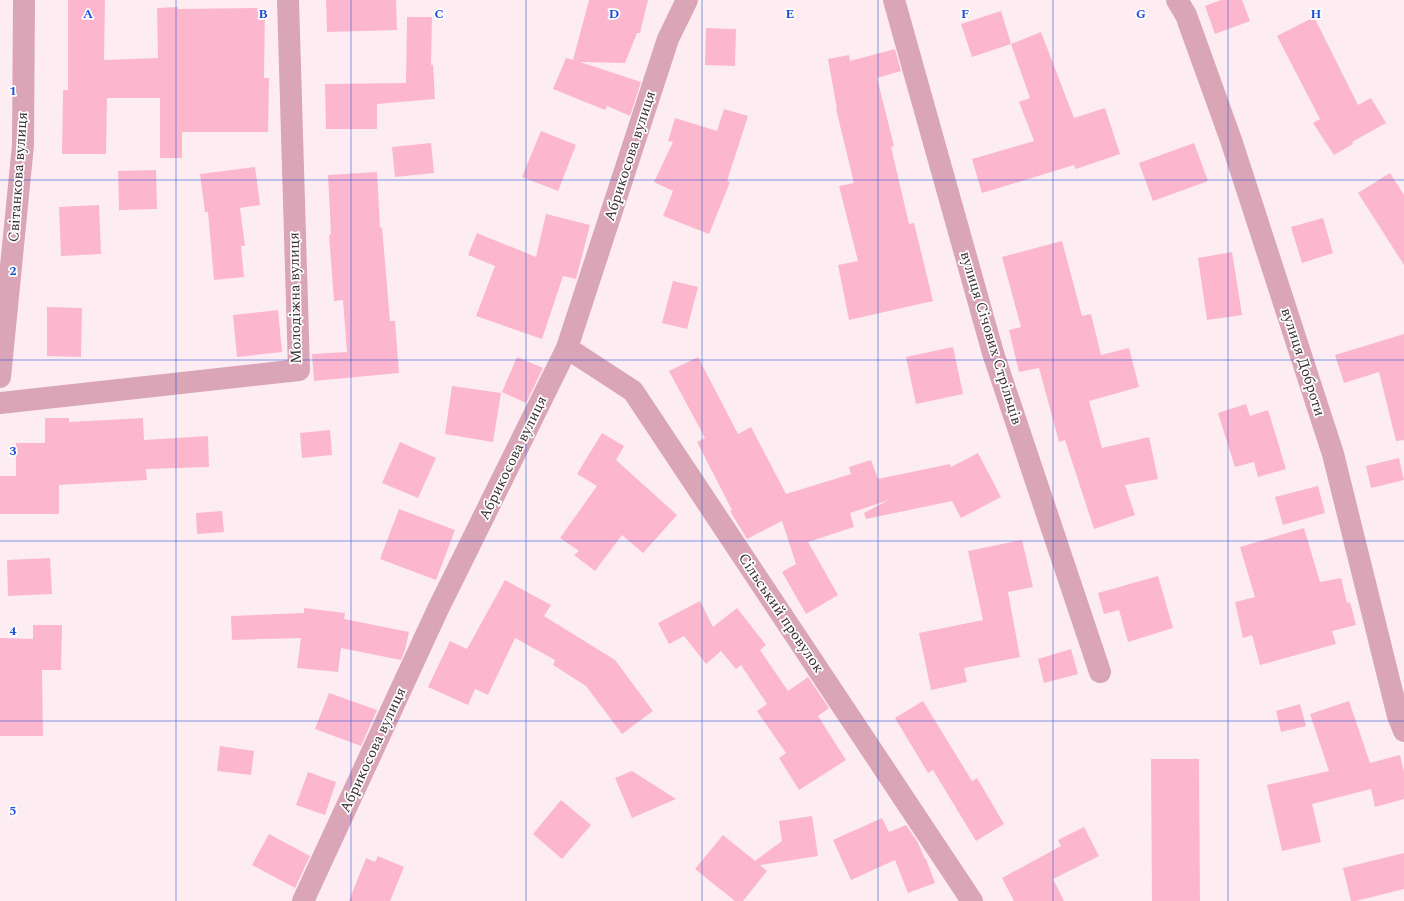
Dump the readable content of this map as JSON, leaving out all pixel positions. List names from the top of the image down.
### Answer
{
  "streets": {
    "street": [
      "Абрикосова вулиця",
      "Світанкова вулиця",
      "Молодіжна вулиця",
      "вулиця Січових Стрільців",
      "вулиця Доброти",
      "Сільський провулок"
    ]
  },
  "crossings": [
    ["Абрикосова вулиця", "Сільський провулок"]
  ],
  "grid": {
    "columns": [
      "A",
      "B",
      "C",
      "D",
      "E",
      "F",
      "G",
      "H"
    ],
    "rows": [
      "1",
      "2",
      "3",
      "4",
      "5"
    ]
  }
}
